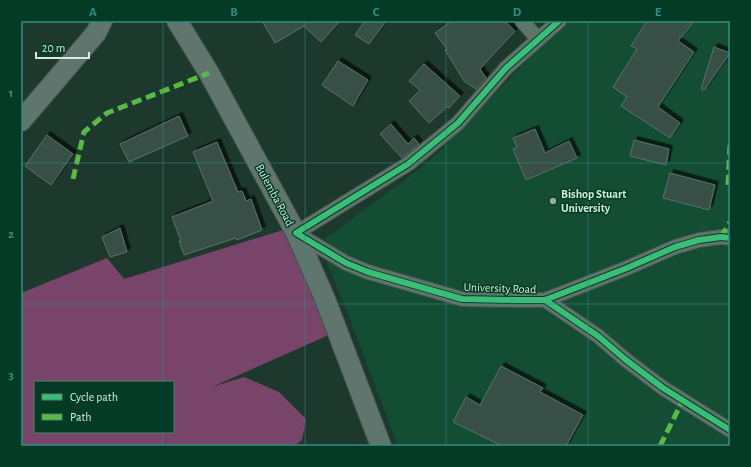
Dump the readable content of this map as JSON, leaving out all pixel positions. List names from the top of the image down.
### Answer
{
  "streets": {
    "main road": ["Bulemba Road"],
    "street": ["University Road"]
  },
  "crossings": [
    ["Bulemba Road", "University Road"]
  ],
  "places": ["Bishop Stuart University"],
  "legend": ["Cycle path", "Path"],
  "scale_bar": "20 m",
  "grid": {
    "columns": [
      "A",
      "B",
      "C",
      "D",
      "E"
    ],
    "rows": ["1", "2", "3"]
  }
}
